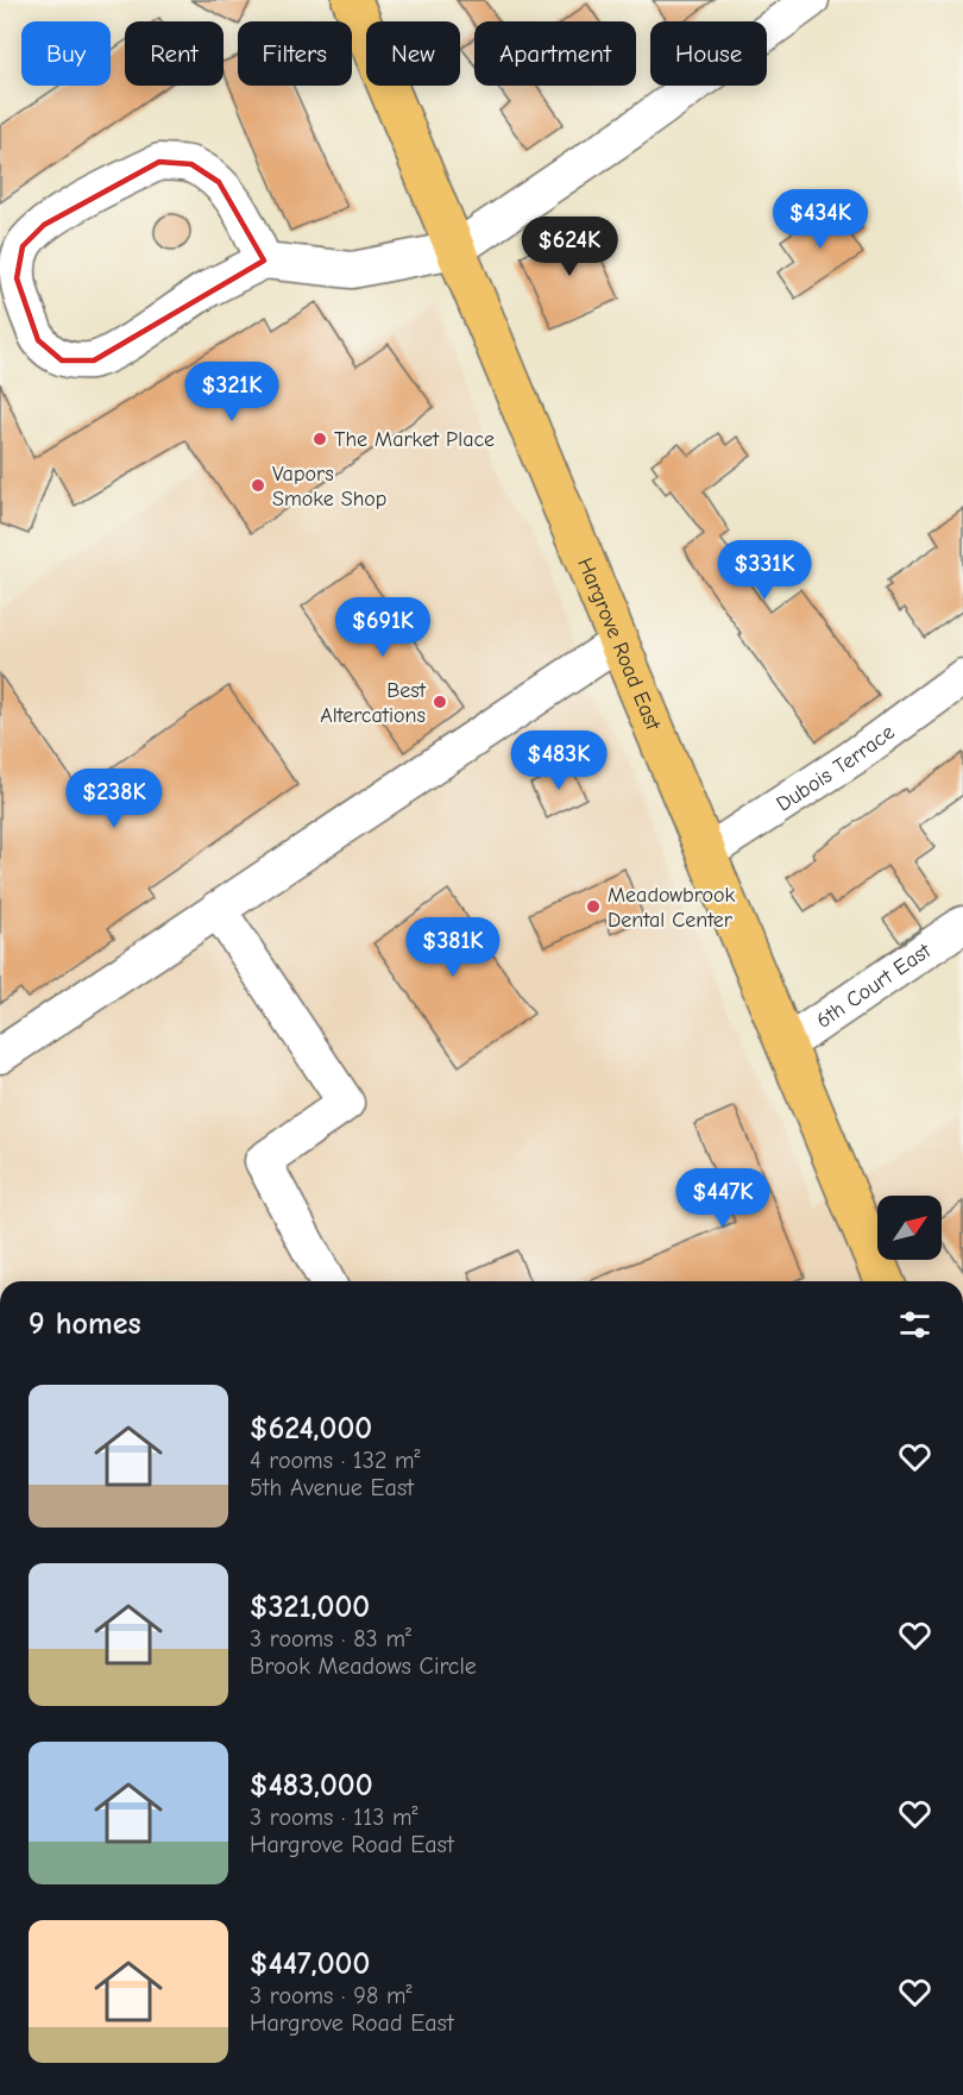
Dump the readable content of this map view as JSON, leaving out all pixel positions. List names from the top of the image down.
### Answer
{
  "streets": {
    "main road": ["Hargrove Road East"],
    "street": ["Dubois Terrace", "6th Court East"]
  },
  "crossings": [
    ["Hargrove Road East", "Dubois Terrace"],
    ["Hargrove Road East", "6th Court East"]
  ],
  "places": [
    "The Market Place",
    "Vapors Smoke Shop",
    "Best Altercations",
    "Meadowbrook Dental Center"
  ],
  "north": "top right",
  "page": {
    "chip": [
      "Buy",
      "Rent",
      "Filters",
      "New",
      "Apartment",
      "House"
    ],
    "price": [
      "$434K",
      "$624K",
      "$321K",
      "$331K",
      "$691K",
      "$483K",
      "$238K",
      "$381K",
      "$447K"
    ],
    "heading": "9 homes",
    "list": [
      {
        "name": "$624,000",
        "note": "4 rooms · 132 m² · 5th Avenue East"
      },
      {
        "name": "$321,000",
        "note": "3 rooms · 83 m² · Brook Meadows Circle"
      },
      {
        "name": "$483,000",
        "note": "3 rooms · 113 m² · Hargrove Road East"
      },
      {
        "name": "$447,000",
        "note": "3 rooms · 98 m² · Hargrove Road East"
      }
    ]
  }
}
